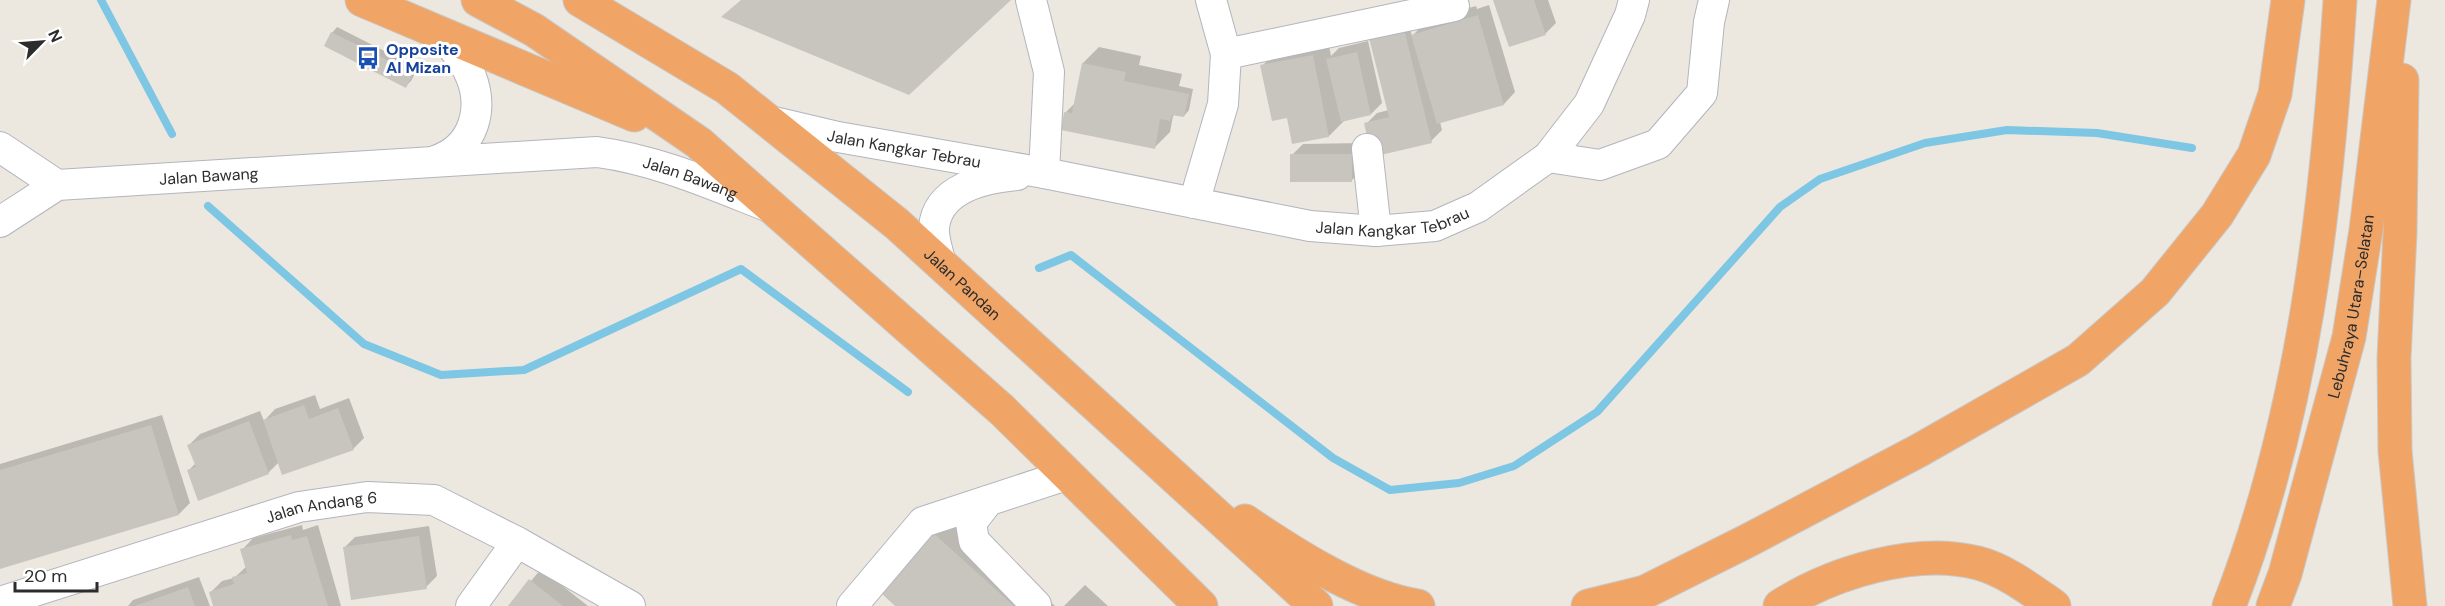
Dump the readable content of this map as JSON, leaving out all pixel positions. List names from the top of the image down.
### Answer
{
  "streets": {
    "highway": ["Jalan Pandan", "Lebuhraya Utara–Selatan"],
    "street": ["Jalan Kangkar Tebrau", "Jalan Bawang", "Jalan Andang 6"]
  },
  "crossings": [
    ["Jalan Kangkar Tebrau", "Jalan Pandan"]
  ],
  "places": {
    "bus stop": ["Opposite Al Mizan"]
  },
  "scale_bar": "20 m",
  "north": "top right"
}
